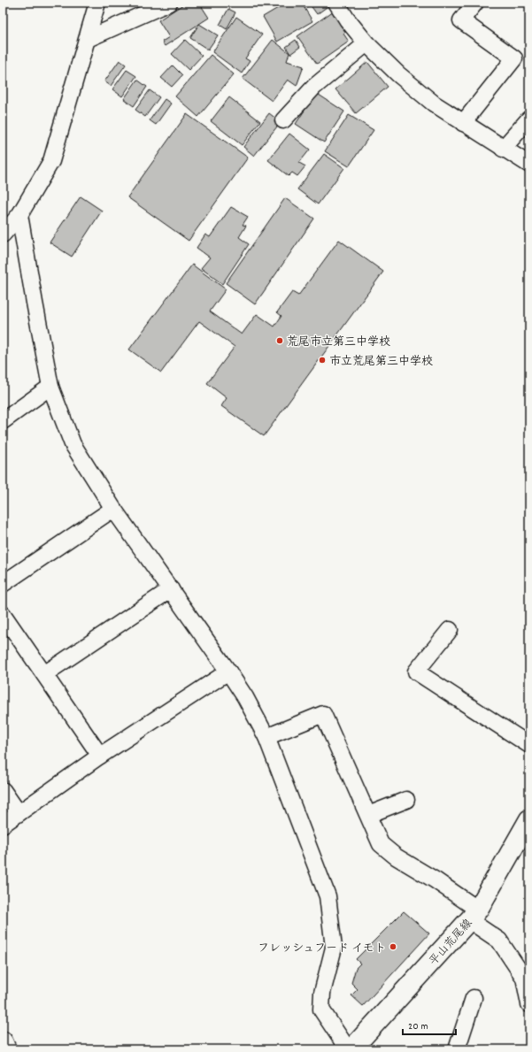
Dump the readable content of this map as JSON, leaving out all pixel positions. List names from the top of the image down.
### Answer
{
  "streets": {
    "main road": ["平山荒尾線"]
  },
  "places": ["荒尾市立第三中学校", "市立荒尾第三中学校", "フレッシュフード イモト"],
  "scale_bar": "20 m"
}
